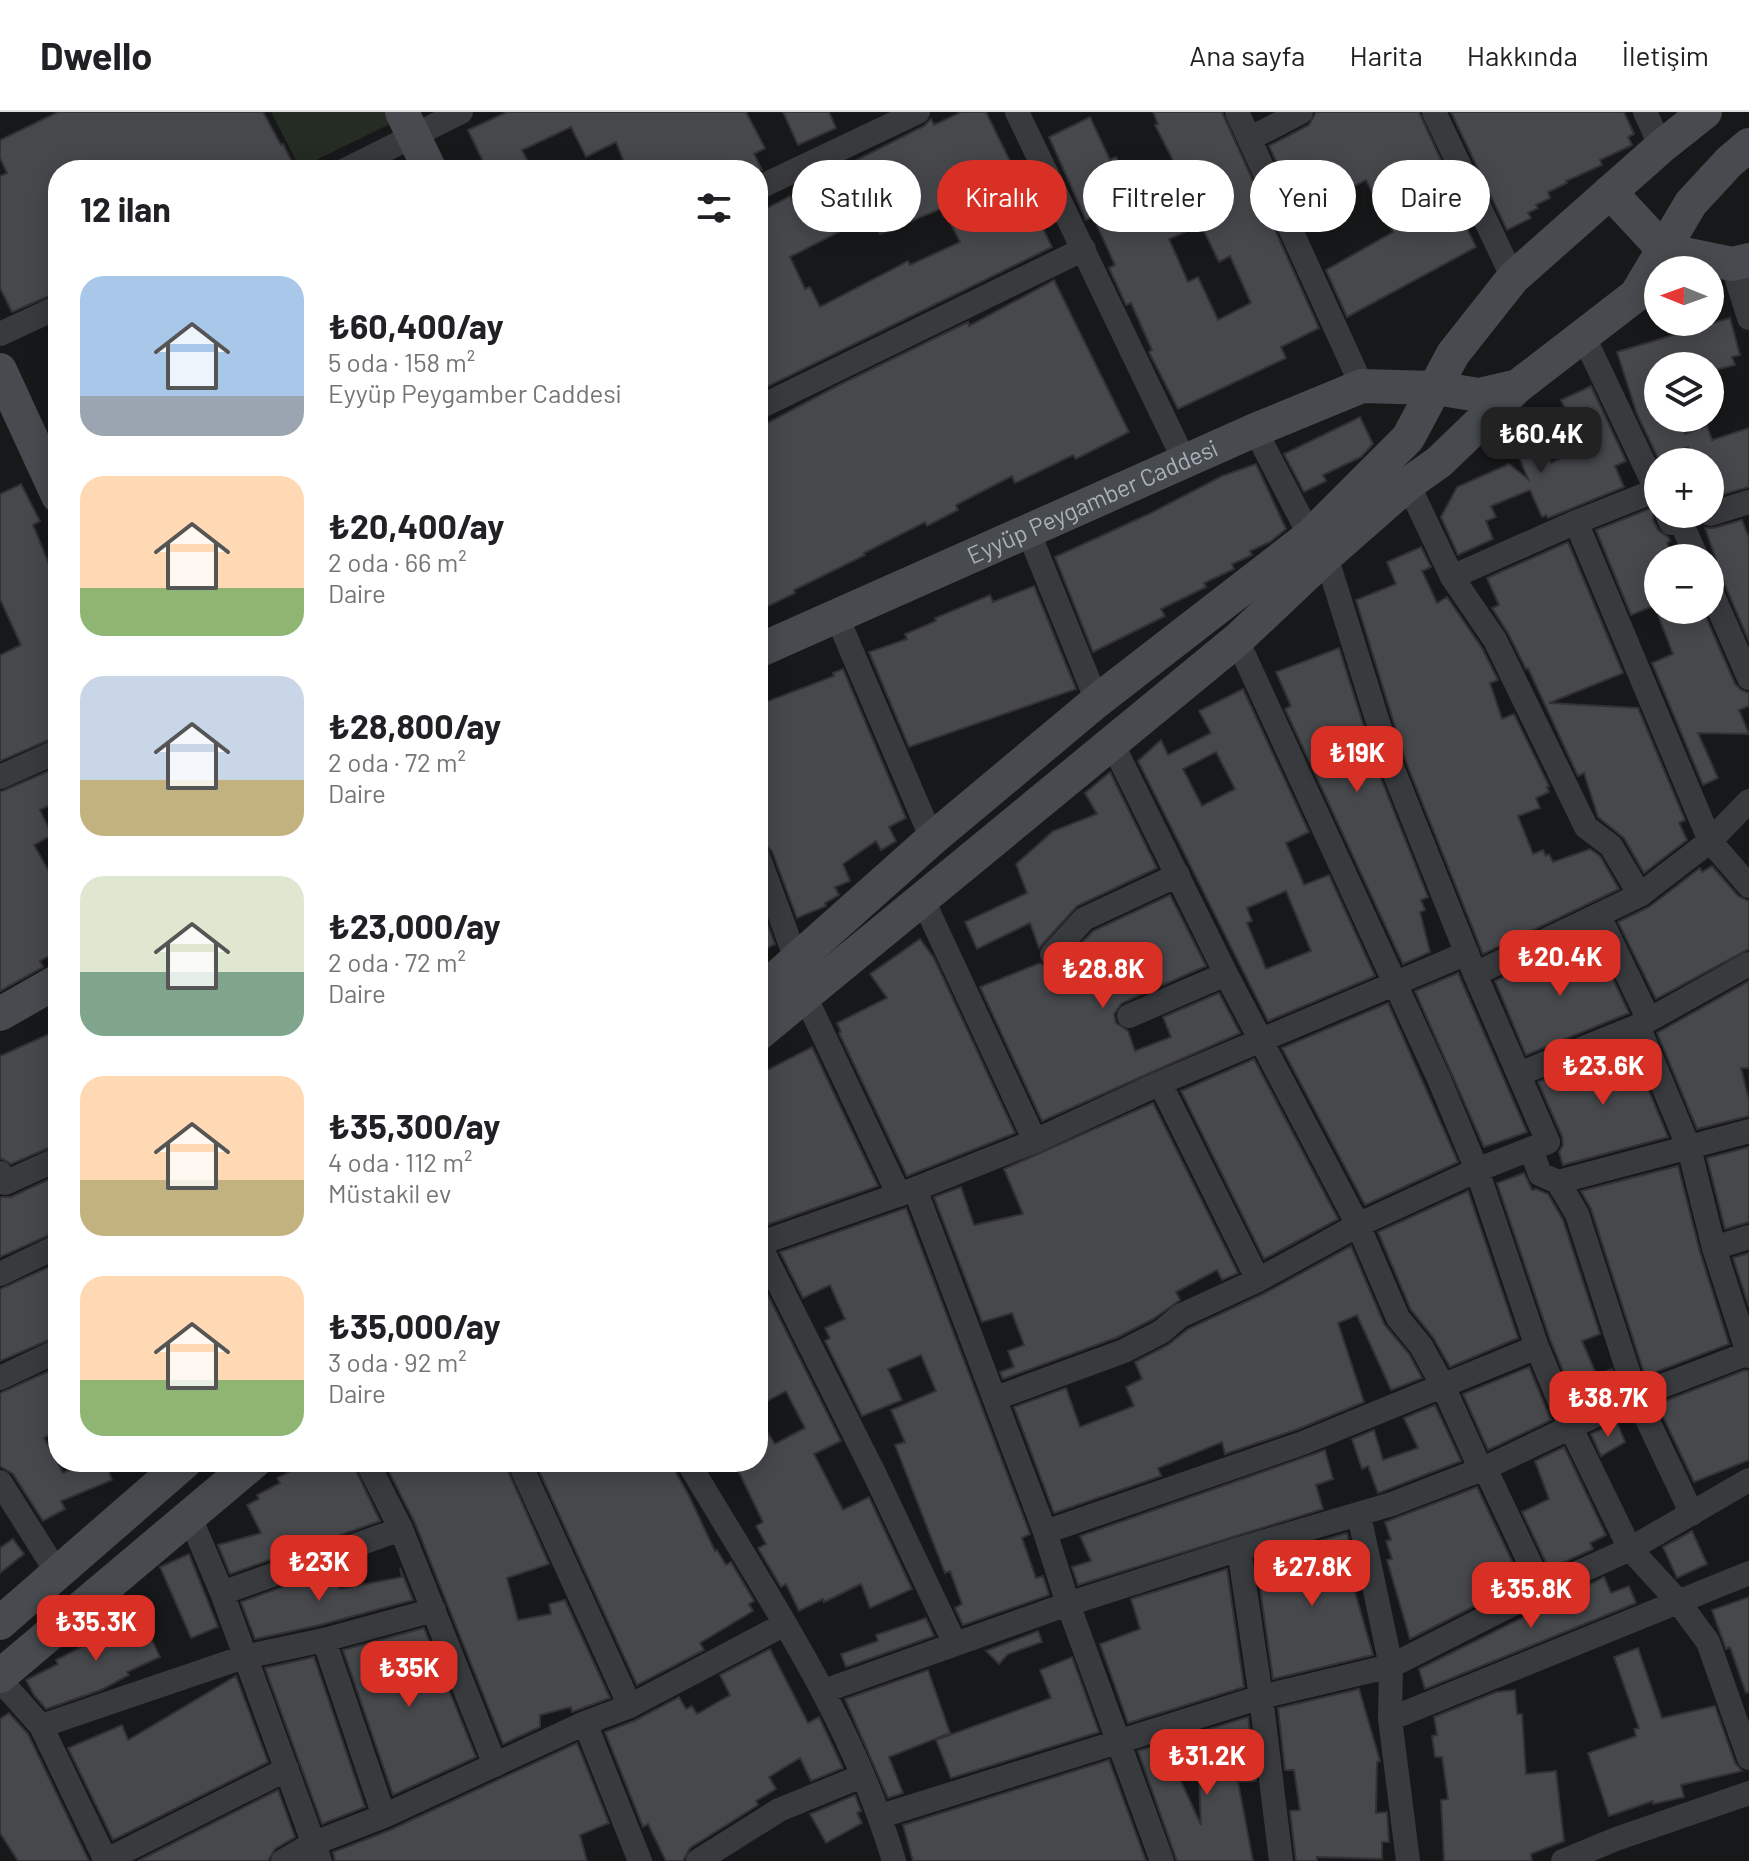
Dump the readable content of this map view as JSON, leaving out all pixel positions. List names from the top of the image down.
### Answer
{
  "streets": {
    "street": ["Eyyüp Peygamber Caddesi"]
  },
  "north": "left",
  "page": {
    "header": "Dwello",
    "nav": [
      "Ana sayfa",
      "Harita",
      "Hakkında",
      "İletişim"
    ],
    "chip": [
      "Satılık",
      "Kiralık",
      "Filtreler",
      "Yeni",
      "Daire"
    ],
    "heading": "12 ilan",
    "map_buttons": ["+", "−"],
    "list": [
      {
        "name": "₺60,400/ay",
        "note": "5 oda · 158 m² · Eyyüp Peygamber Caddesi"
      },
      {
        "name": "₺20,400/ay",
        "note": "2 oda · 66 m² · Daire"
      },
      {
        "name": "₺28,800/ay",
        "note": "2 oda · 72 m² · Daire"
      },
      {
        "name": "₺23,000/ay",
        "note": "2 oda · 72 m² · Daire"
      },
      {
        "name": "₺35,300/ay",
        "note": "4 oda · 112 m² · Müstakil ev"
      },
      {
        "name": "₺35,000/ay",
        "note": "3 oda · 92 m² · Daire"
      }
    ],
    "price": [
      "₺60.4K",
      "₺19K",
      "₺20.4K",
      "₺28.8K",
      "₺23.6K",
      "₺38.7K",
      "₺23K",
      "₺27.8K",
      "₺35.8K",
      "₺35.3K",
      "₺35K",
      "₺31.2K"
    ]
  }
}
